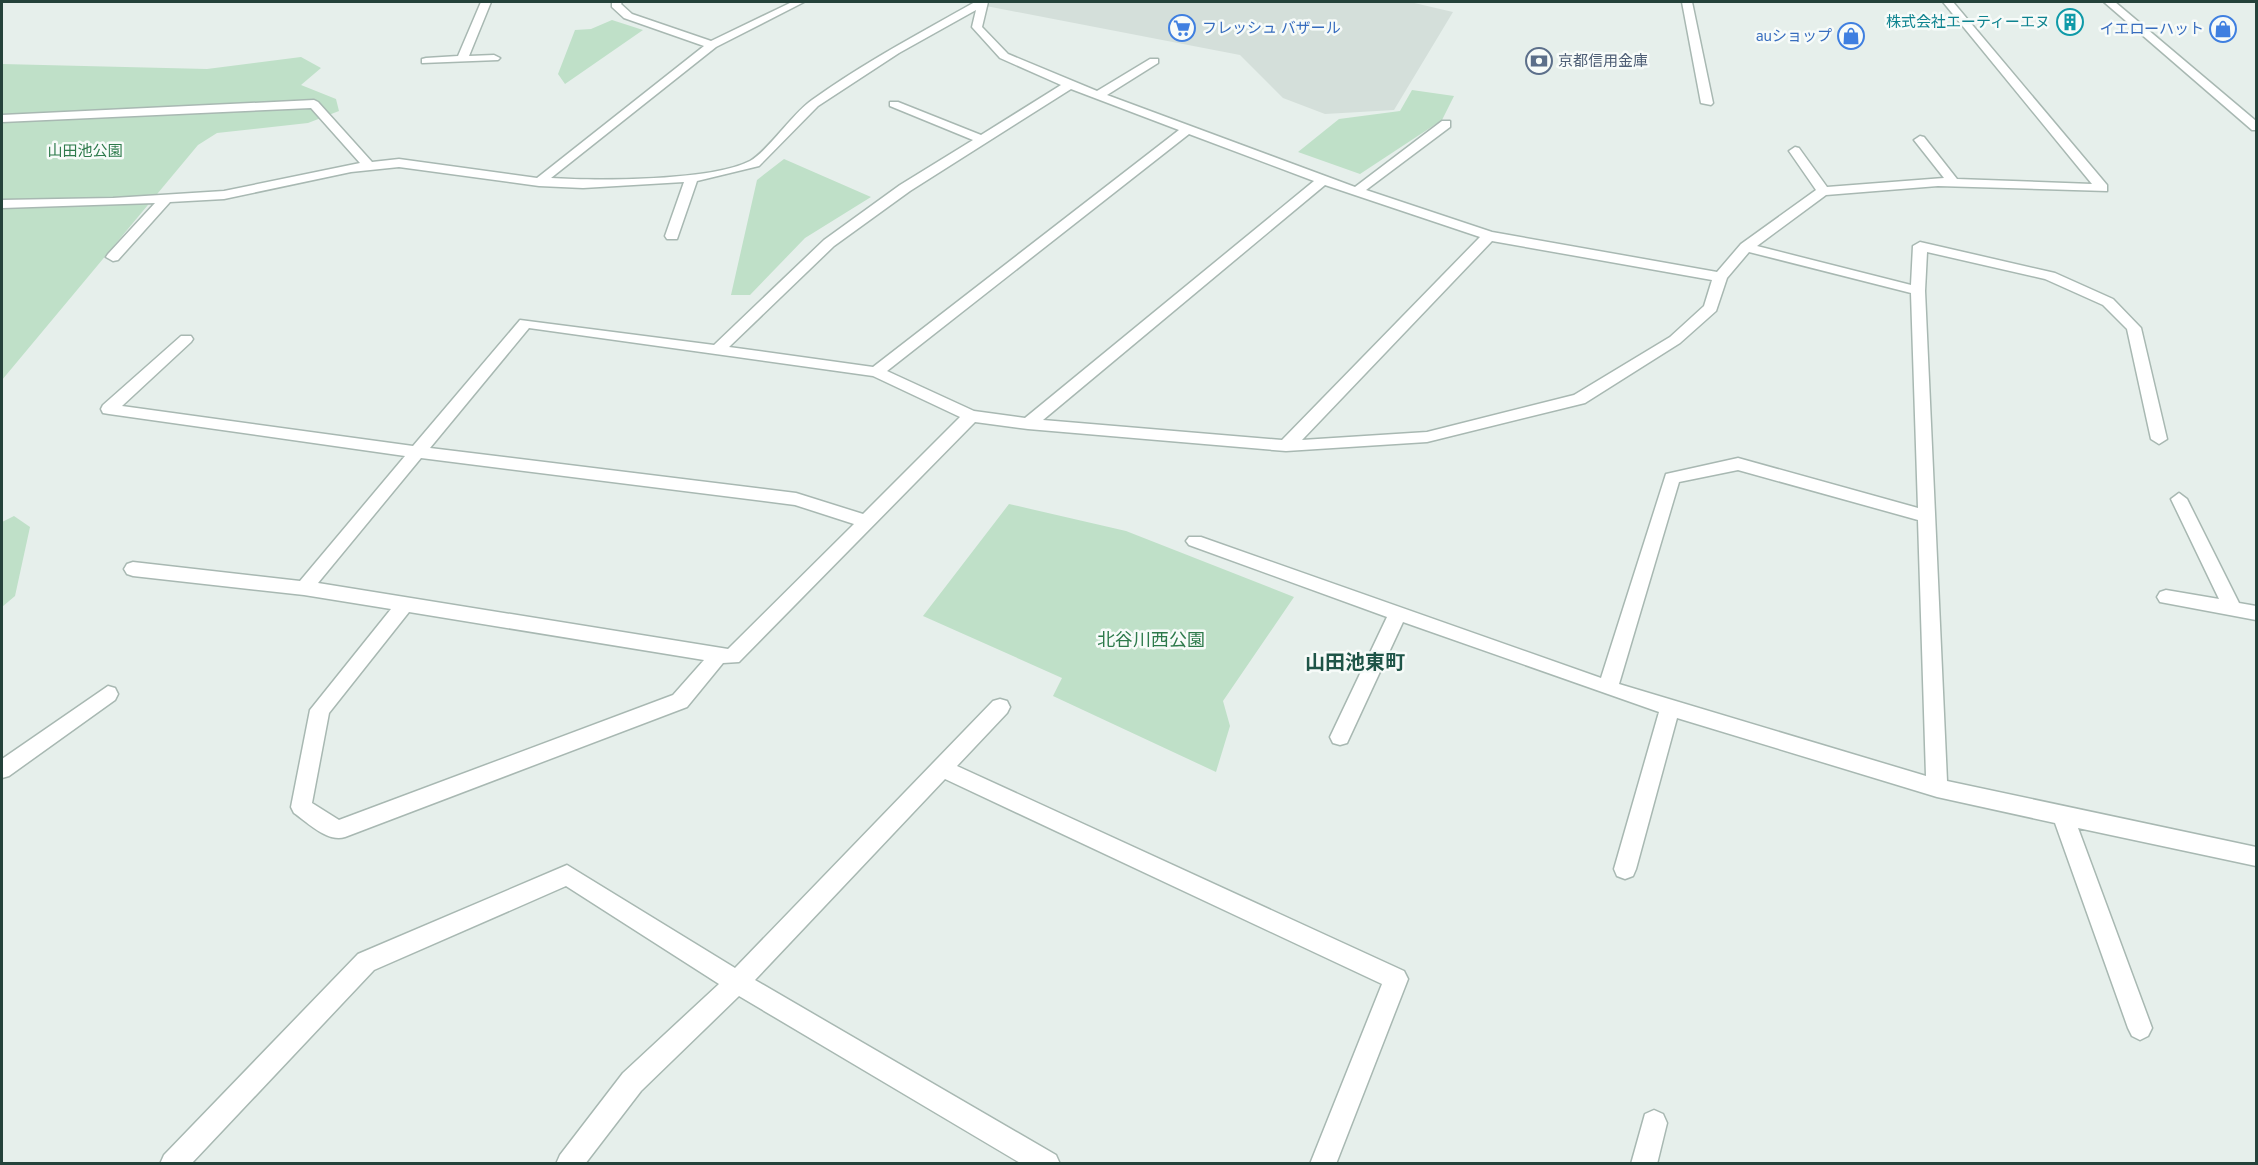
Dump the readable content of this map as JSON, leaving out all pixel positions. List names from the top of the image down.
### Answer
{
  "districts": ["山田池東町"],
  "parks": ["山田池公園", "北谷川西公園"],
  "places": {
    "building": ["株式会社エーティーエヌ"],
    "supermarket": ["フレッシュ バザール"],
    "shop": ["イエローハット", "auショップ"],
    "bank": ["京都信用金庫"]
  }
}
